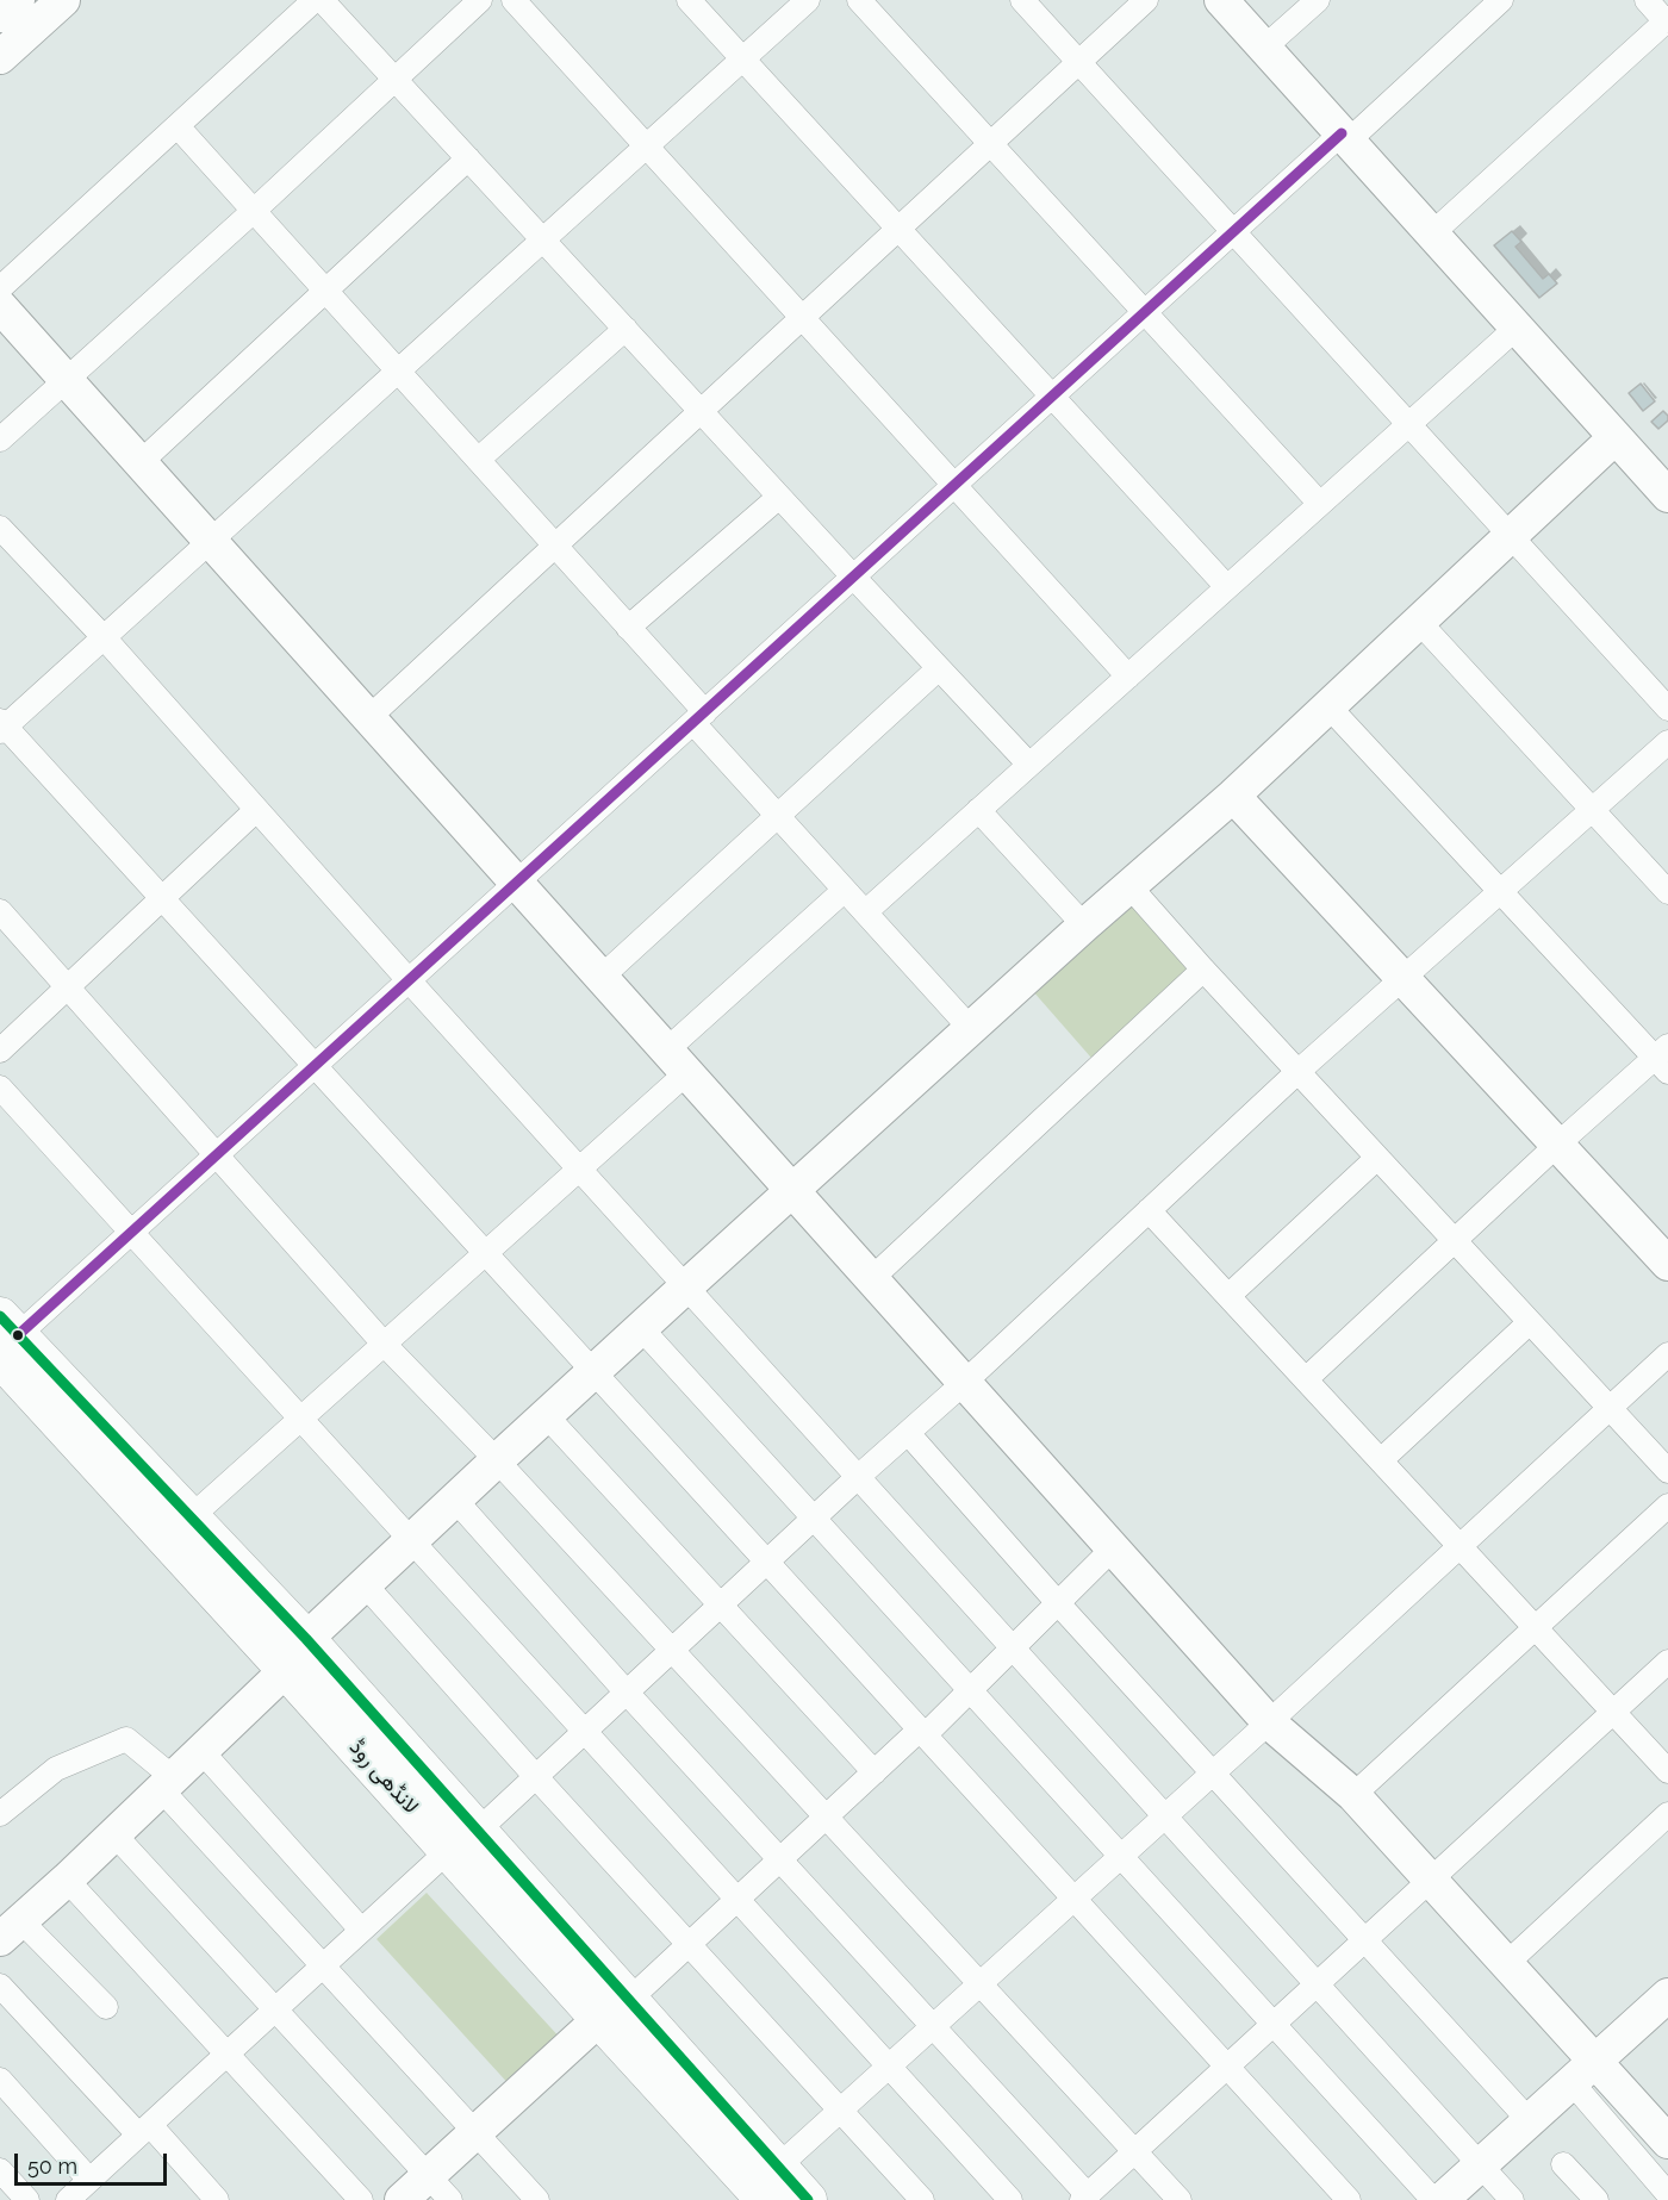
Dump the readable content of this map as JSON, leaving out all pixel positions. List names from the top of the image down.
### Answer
{
  "streets": {
    "main road": ["لانڈھی روڈ"]
  },
  "scale_bar": "50 m"
}
